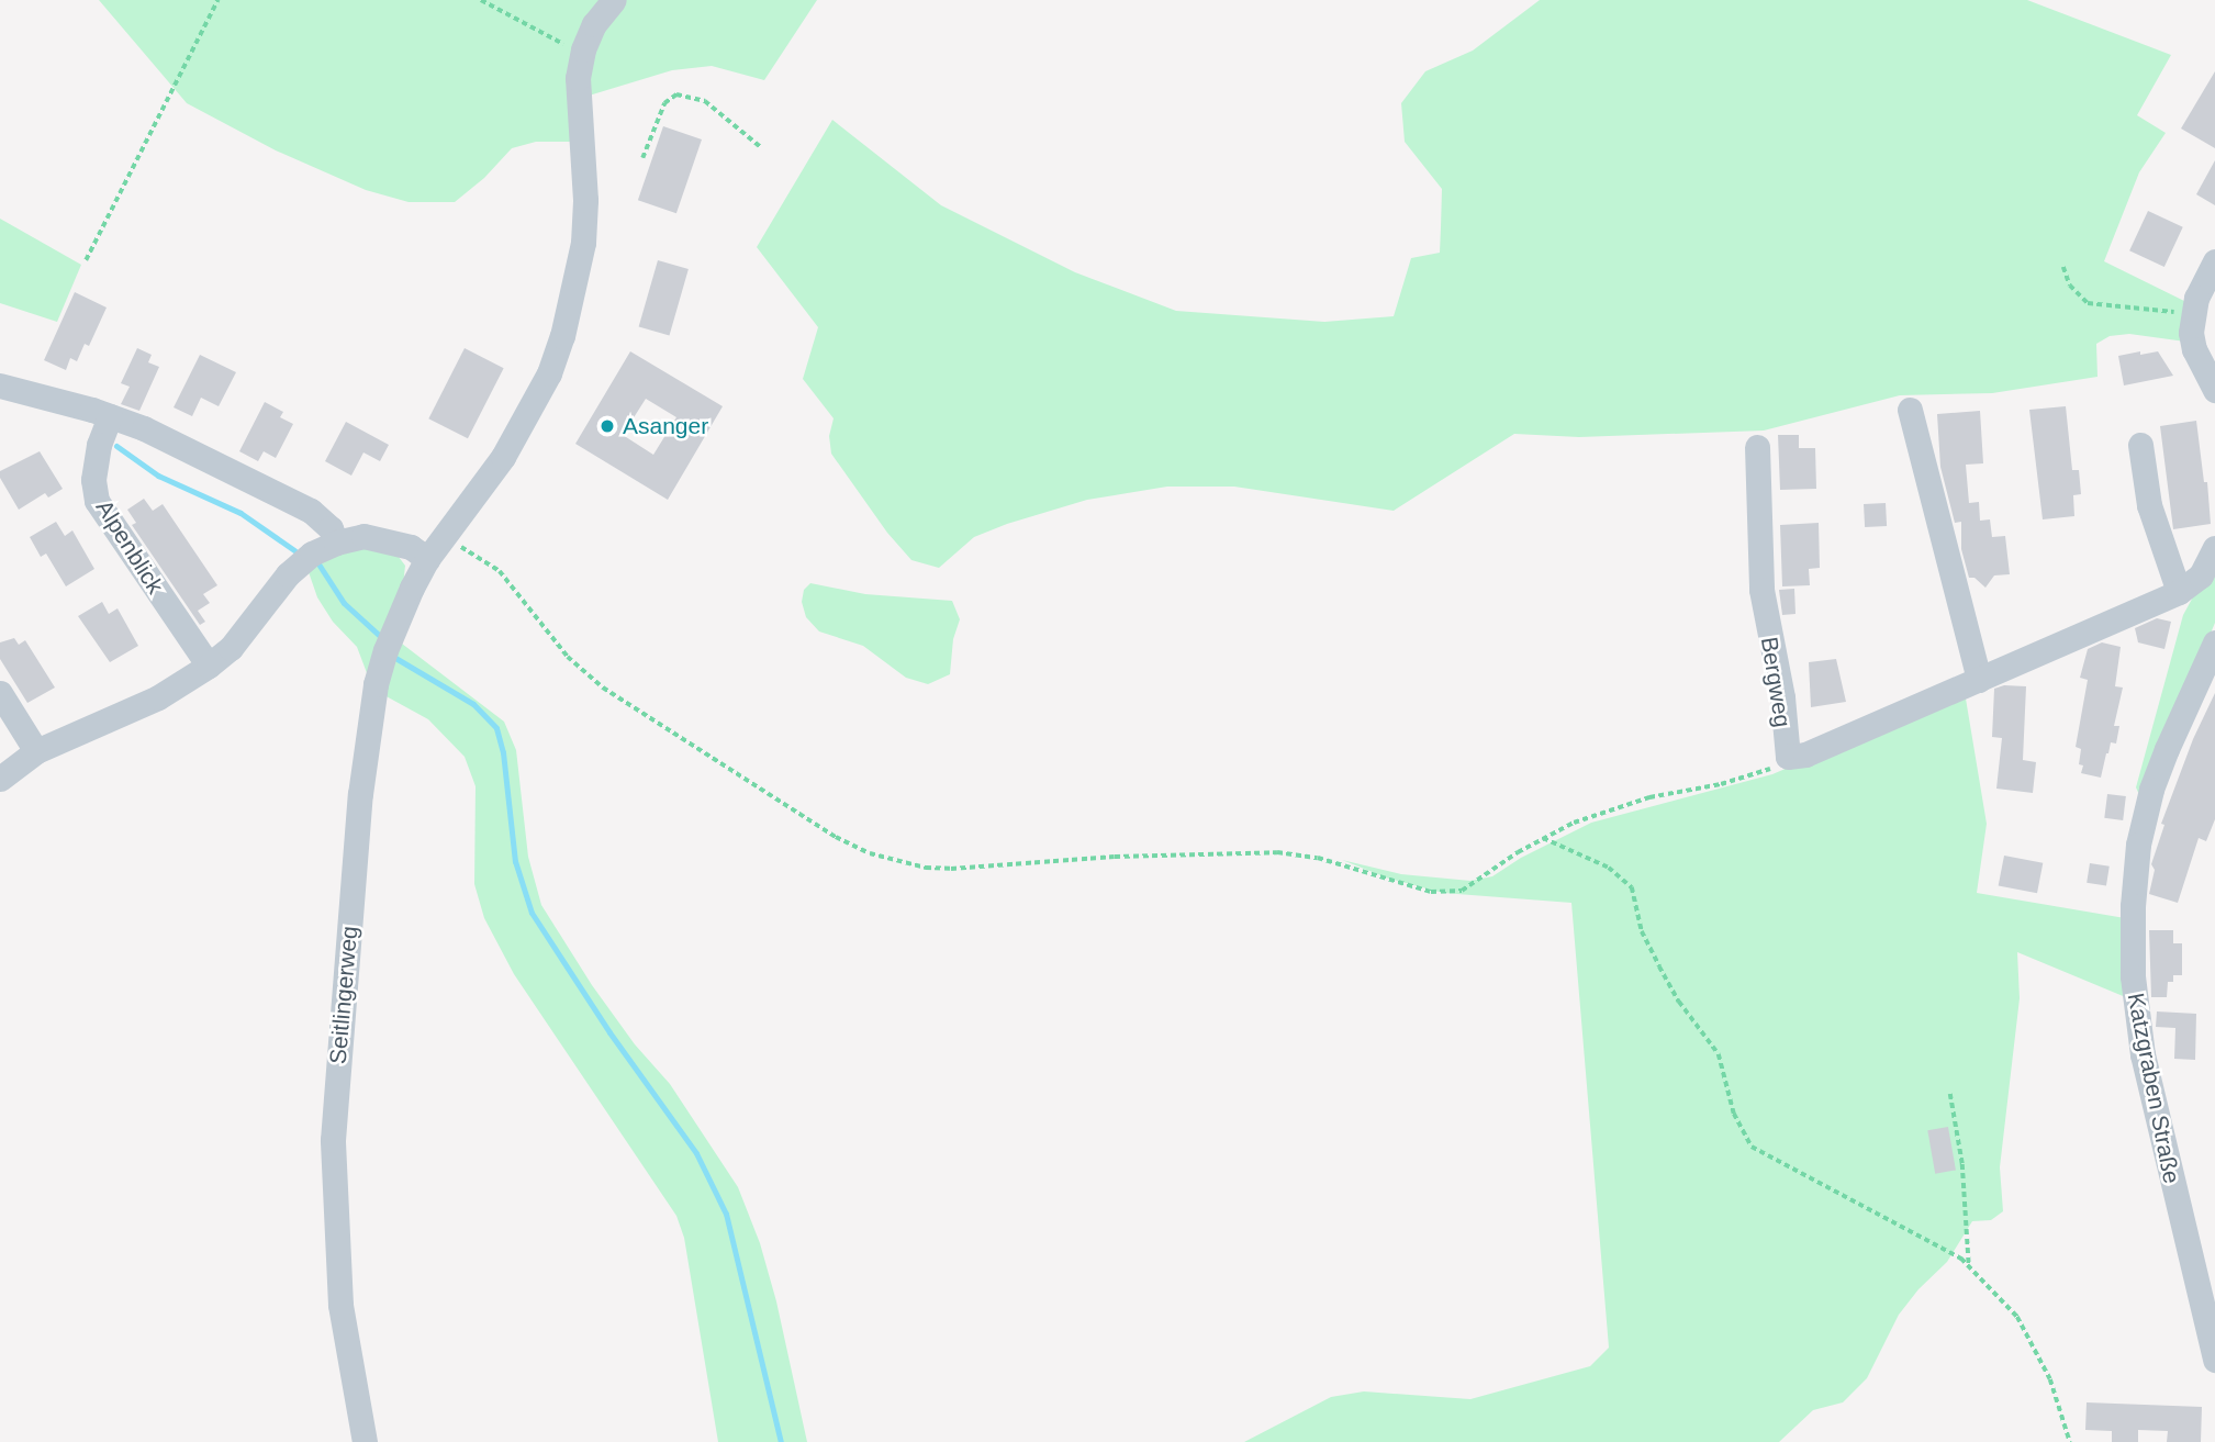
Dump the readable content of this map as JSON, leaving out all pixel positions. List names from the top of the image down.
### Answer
{
  "streets": {
    "street": [
      "Alpenblick",
      "Bergweg",
      "Seitlingerweg",
      "Katzgraben Straße"
    ]
  },
  "places": ["Asanger"]
}
